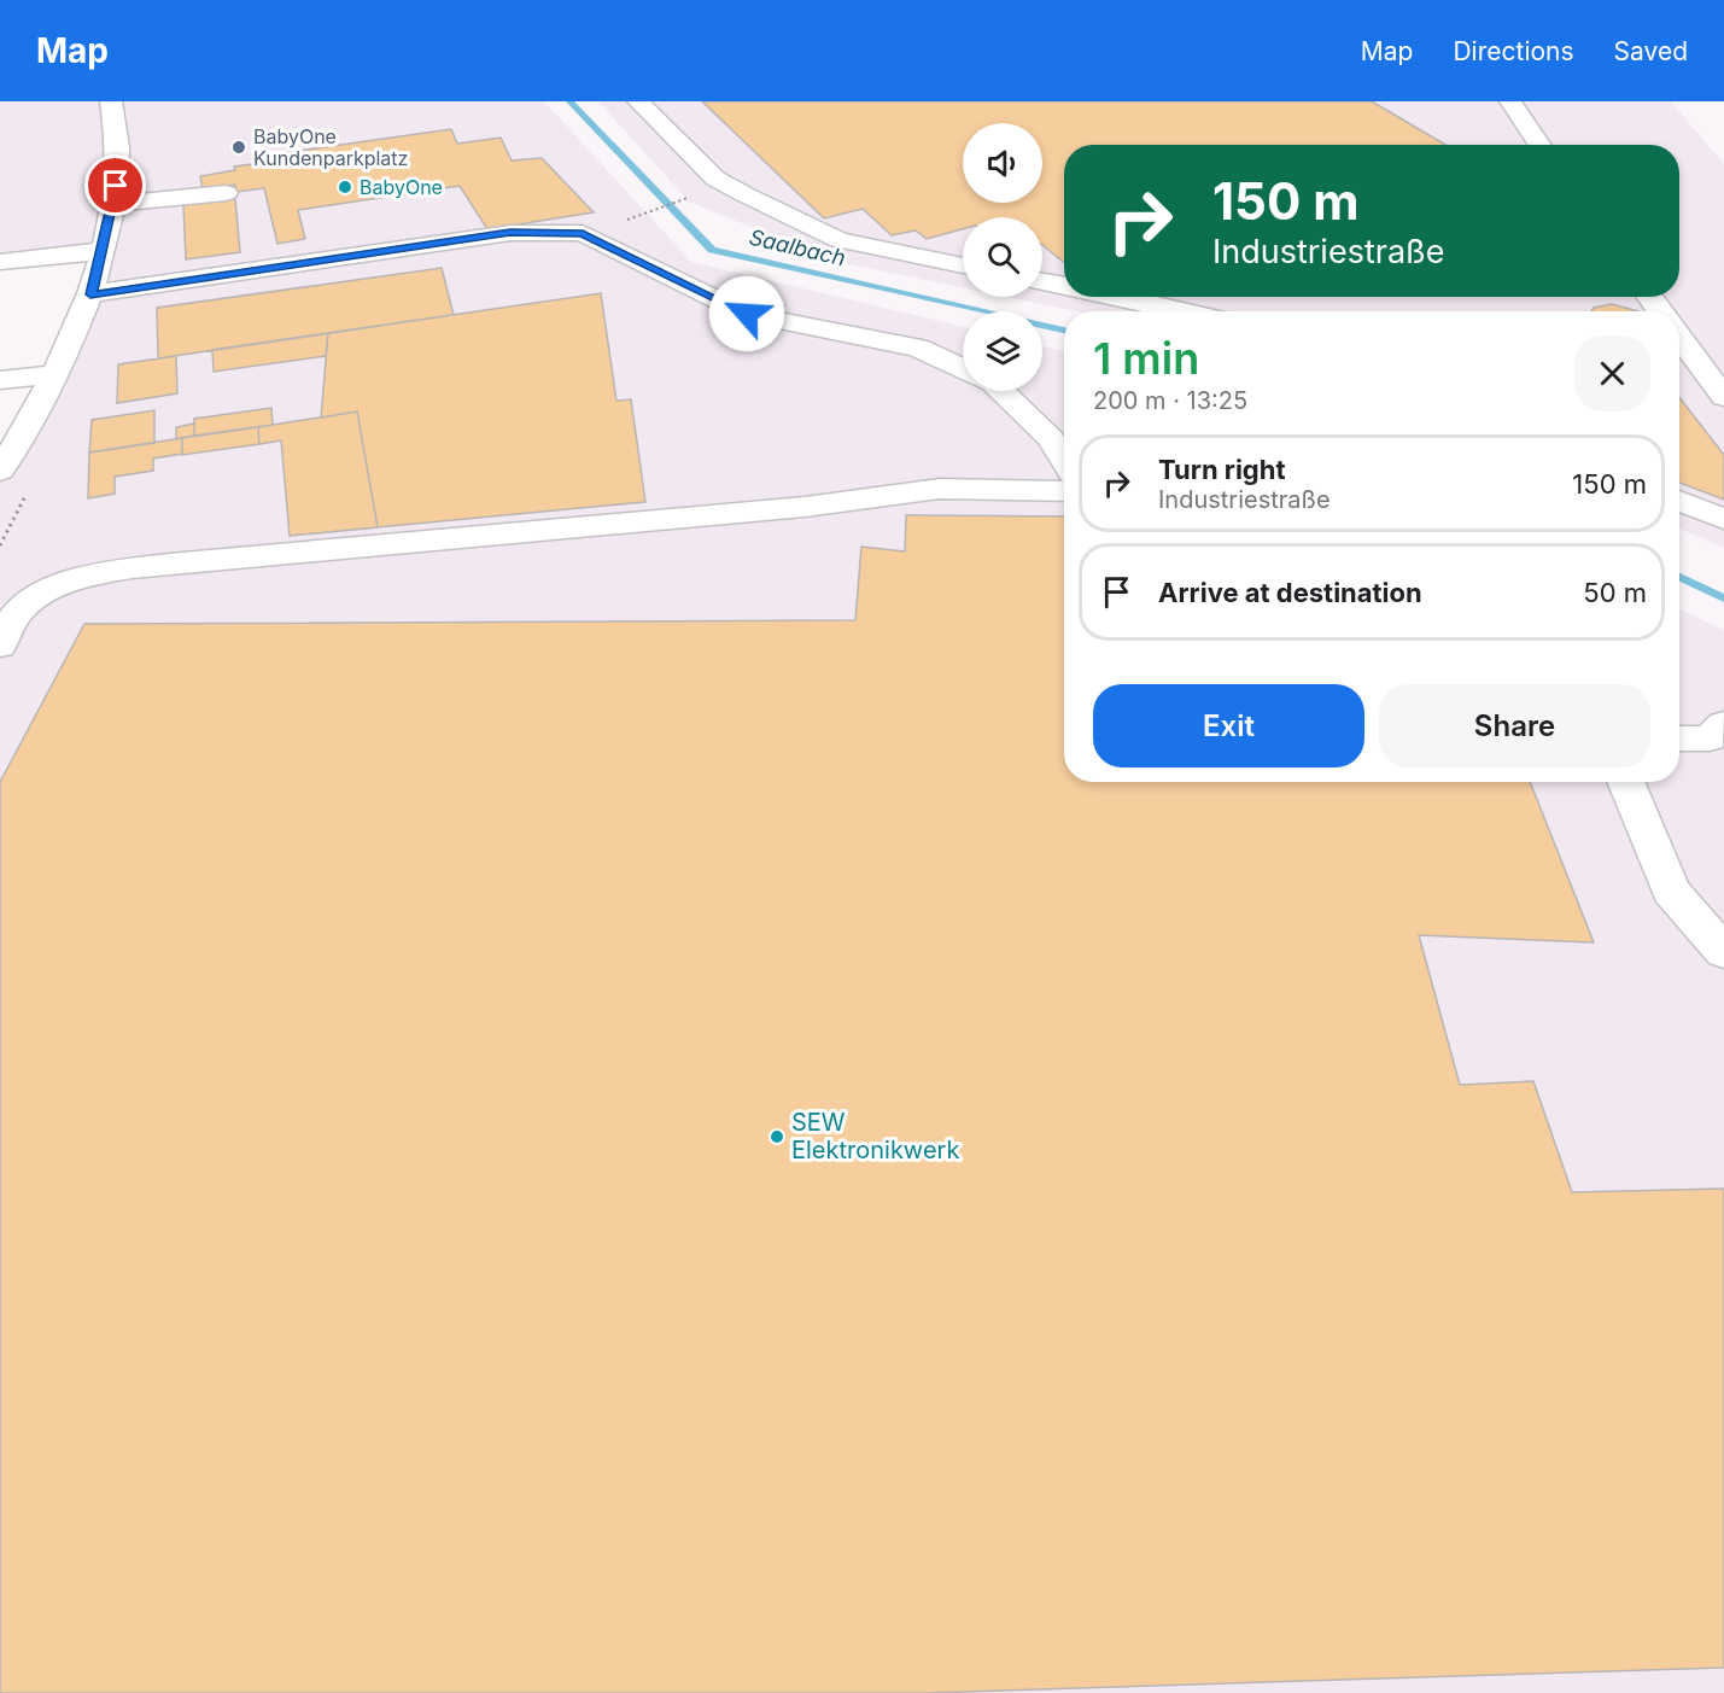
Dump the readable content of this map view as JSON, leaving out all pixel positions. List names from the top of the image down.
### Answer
{
  "water": ["Saalbach"],
  "places": ["BabyOne Kundenparkplatz", "BabyOne", "SEW Elektronikwerk"],
  "page": {
    "header": "Map",
    "nav": ["Map", "Directions", "Saved"],
    "turn": ["150 m", "Industriestraße"],
    "heading": ["1 min", "200 m · 13:25"],
    "list": [
      {
        "name": "Turn right",
        "note": "Industriestraße",
        "value": "150 m"
      },
      {
        "name": "Arrive at destination",
        "value": "50 m"
      }
    ],
    "buttons": ["Exit", "Share"]
  }
}
